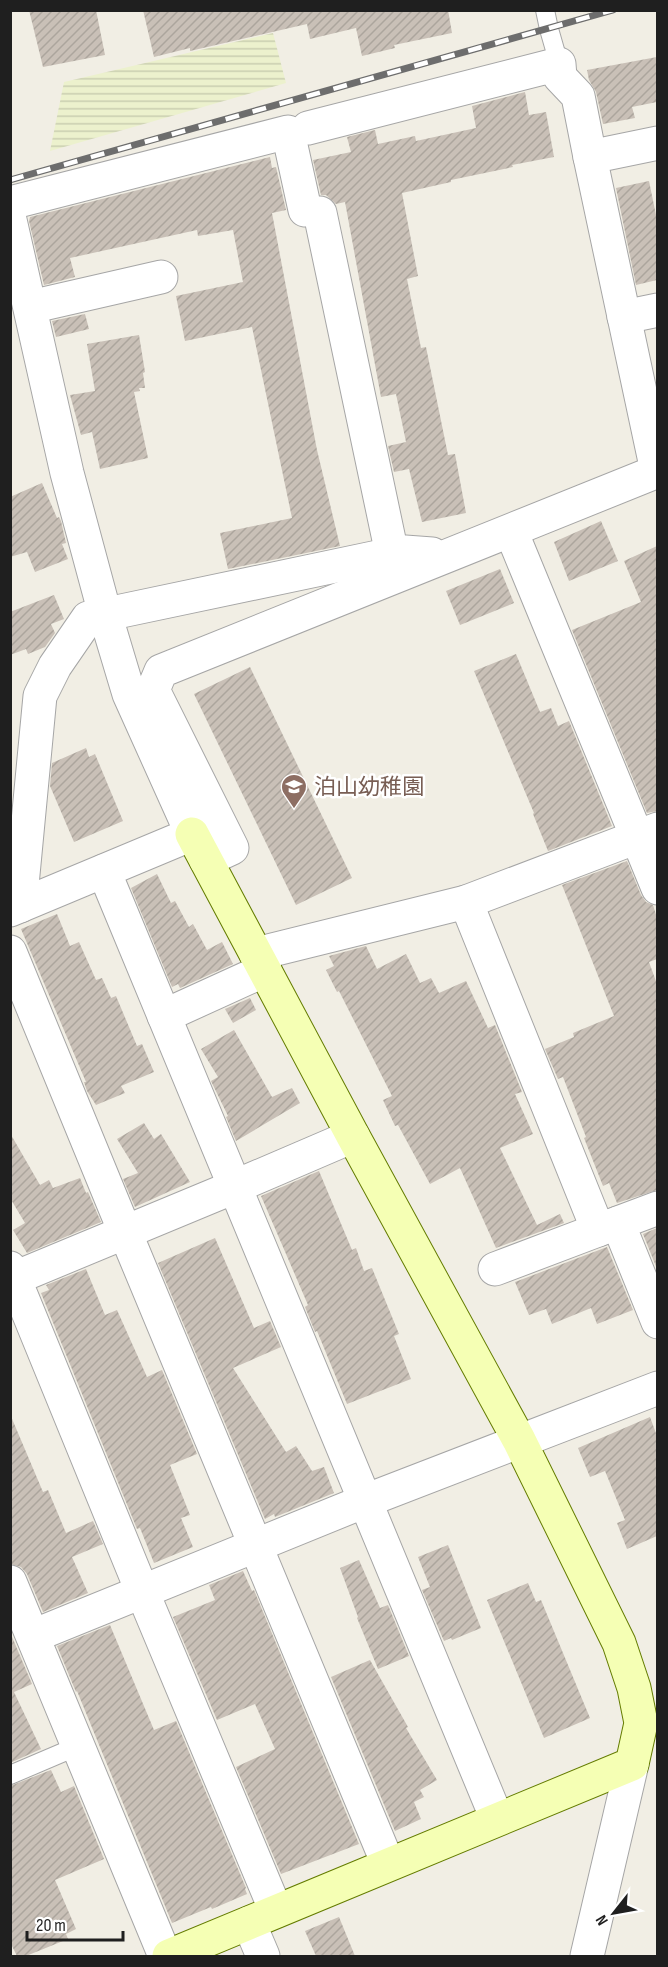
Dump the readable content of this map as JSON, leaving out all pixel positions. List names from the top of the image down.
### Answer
{
  "places": {
    "school or university": ["泊山幼稚園"]
  },
  "scale_bar": "20 m",
  "north": "bottom left"
}
